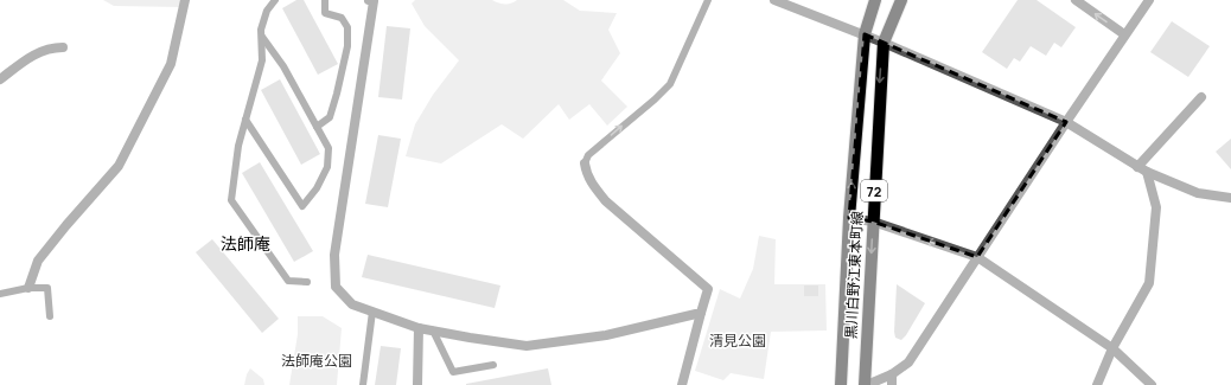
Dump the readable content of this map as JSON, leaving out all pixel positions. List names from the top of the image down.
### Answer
{
  "streets": {
    "main road": ["72", "黒川白野江東本町線"]
  },
  "districts": ["法師庵"],
  "parks": ["清見公園", "法師庵公園"]
}
